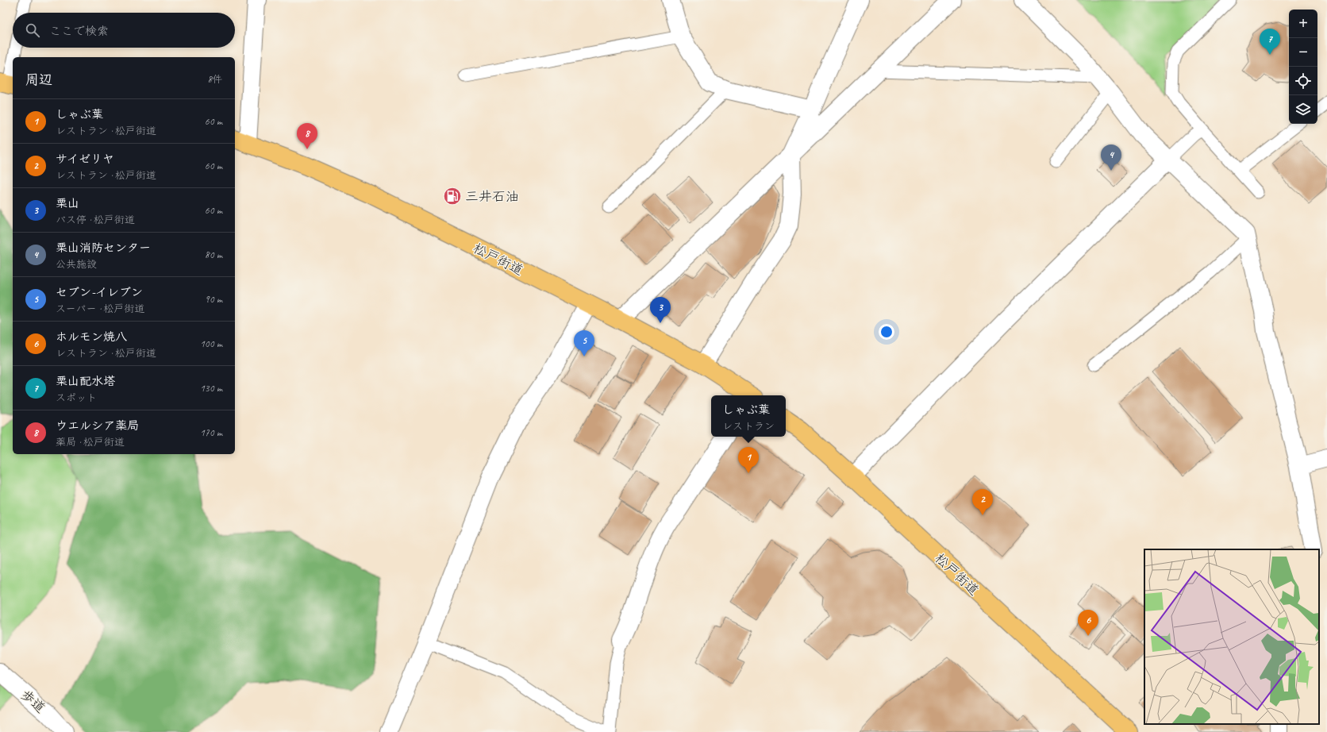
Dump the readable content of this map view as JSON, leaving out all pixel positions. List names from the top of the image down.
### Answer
{
  "streets": {
    "main road": ["松戸街道"],
    "street": ["歩道"]
  },
  "places": {
    "fuel station": ["三井石油"]
  },
  "page": {
    "map_buttons": ["+", "−"],
    "search": "ここで検索",
    "pins": [
      "7",
      "8",
      "4",
      "3",
      "5",
      "1",
      "2",
      "6"
    ],
    "heading": ["周辺", "8件"],
    "list": [
      {
        "mark": "1",
        "name": "しゃぶ葉",
        "note": "レストラン · 松戸街道",
        "value": "60 m"
      },
      {
        "mark": "2",
        "name": "サイゼリヤ",
        "note": "レストラン · 松戸街道",
        "value": "60 m"
      },
      {
        "mark": "3",
        "name": "栗山",
        "note": "バス停 · 松戸街道",
        "value": "60 m"
      },
      {
        "mark": "4",
        "name": "栗山消防センター",
        "note": "公共施設",
        "value": "80 m"
      },
      {
        "mark": "5",
        "name": "セブン-イレブン",
        "note": "スーパー · 松戸街道",
        "value": "90 m"
      },
      {
        "mark": "6",
        "name": "ホルモン焼八",
        "note": "レストラン · 松戸街道",
        "value": "100 m"
      },
      {
        "mark": "7",
        "name": "栗山配水塔",
        "note": "スポット",
        "value": "130 m"
      },
      {
        "mark": "8",
        "name": "ウエルシア薬局",
        "note": "薬局 · 松戸街道",
        "value": "170 m"
      }
    ],
    "popup": ["しゃぶ葉", "レストラン"]
  }
}
